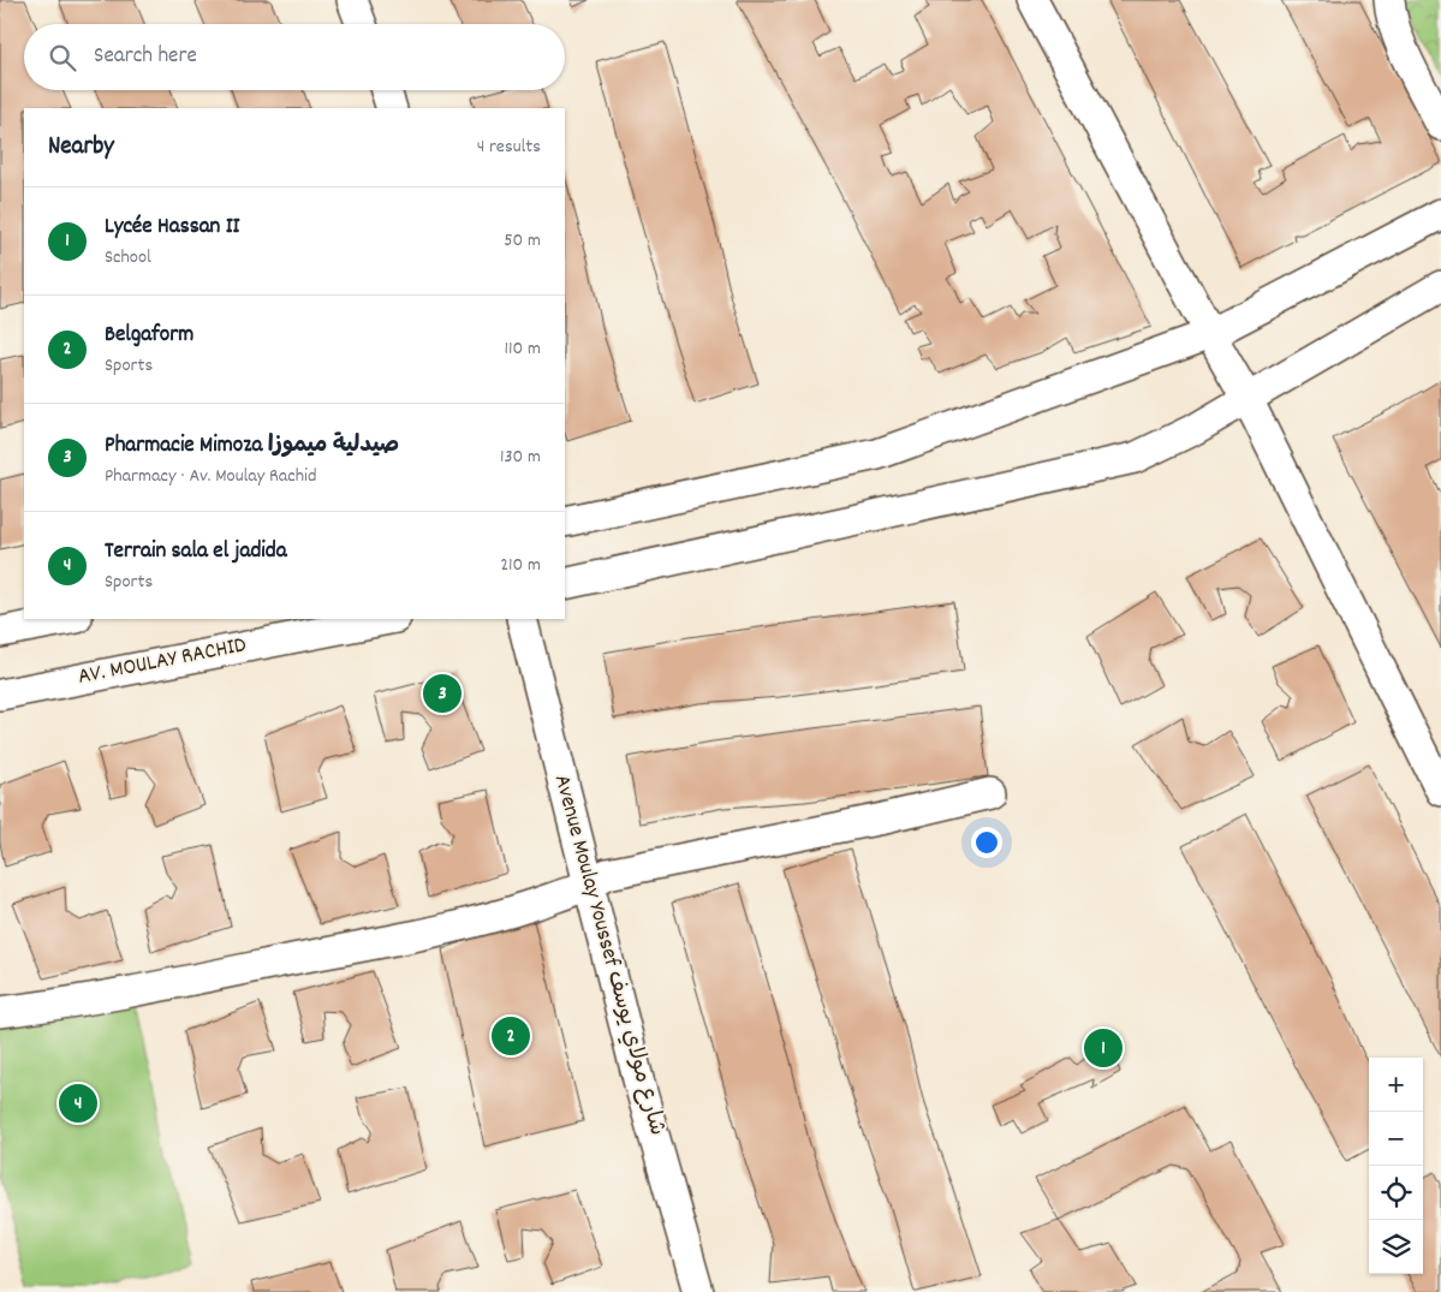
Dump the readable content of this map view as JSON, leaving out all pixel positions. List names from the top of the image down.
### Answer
{
  "streets": {
    "street": ["AV. MOULAY RACHID", "Avenue Moulay Youssef شارع مولاي يوسف"]
  },
  "page": {
    "search": "Search here",
    "heading": ["Nearby", "4 results"],
    "list": [
      {
        "mark": "1",
        "name": "Lycée Hassan II",
        "note": "School",
        "value": "50 m"
      },
      {
        "mark": "2",
        "name": "Belgaform",
        "note": "Sports",
        "value": "110 m"
      },
      {
        "mark": "3",
        "name": "Pharmacie Mimoza صيدلية ميموزا",
        "note": "Pharmacy · Av. Moulay Rachid",
        "value": "130 m"
      },
      {
        "mark": "4",
        "name": "Terrain sala el jadida",
        "note": "Sports",
        "value": "210 m"
      }
    ],
    "pins": [
      "3",
      "2",
      "1",
      "4"
    ],
    "map_buttons": ["+", "−"]
  }
}
